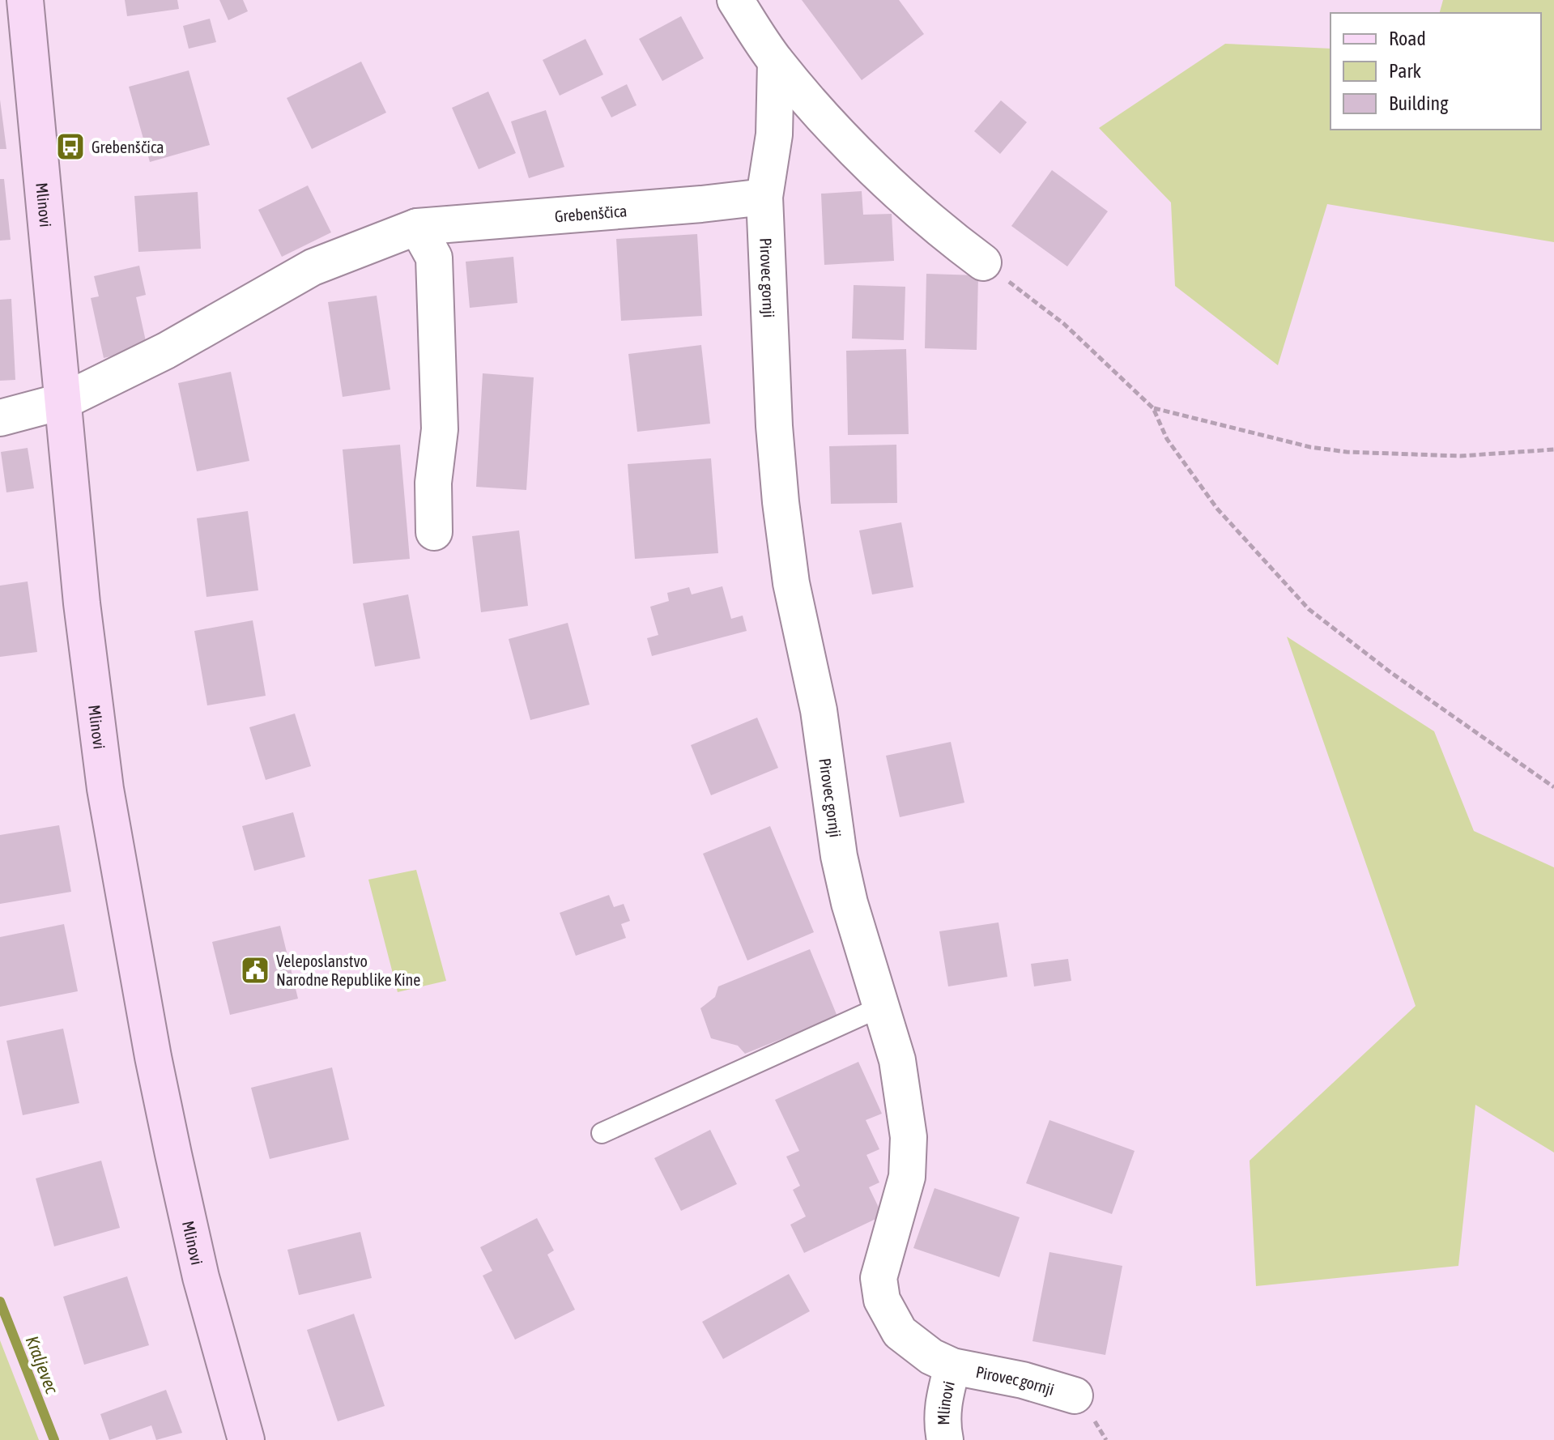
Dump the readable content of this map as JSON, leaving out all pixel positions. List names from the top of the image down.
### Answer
{
  "streets": {
    "main road": ["Mlinovi"],
    "street": ["Grebenščica", "Pirovec gornji"]
  },
  "crossings": [
    ["Mlinovi", "Grebenščica"],
    ["Mlinovi", "Pirovec gornji"],
    ["Grebenščica", "Pirovec gornji"]
  ],
  "water": ["Kraljevec"],
  "places": {
    "bus stop": ["Grebenščica"],
    "public building": ["Veleposlanstvo Narodne Republike Kine"]
  },
  "legend": ["Road", "Park", "Building"]
}
